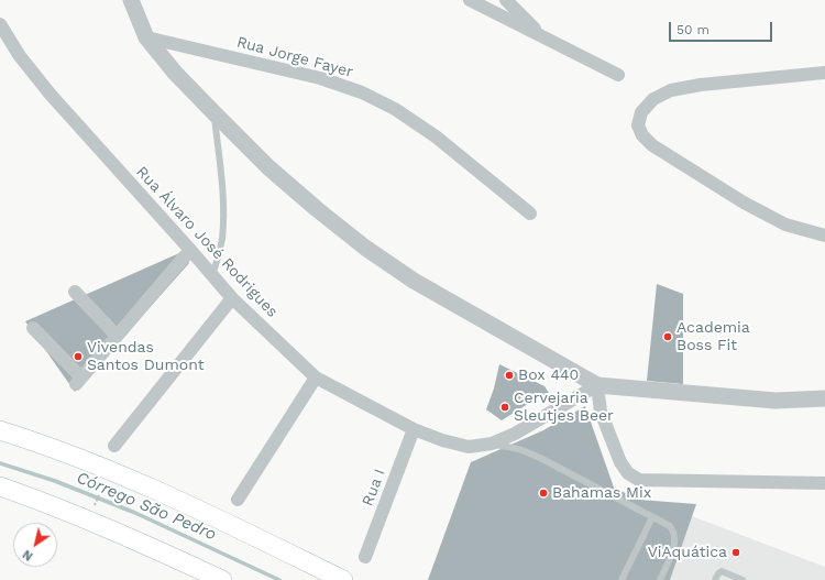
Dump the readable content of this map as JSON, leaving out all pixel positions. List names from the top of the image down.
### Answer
{
  "streets": {
    "street": ["Rua Jorge Fayer", "Rua Álvaro José Rodrigues", "Rua I"]
  },
  "crossings": [
    ["Rua Álvaro José Rodrigues", "Rua I"]
  ],
  "water": ["Córrego São Pedro"],
  "places": [
    "Academia Boss Fit",
    "Vivendas Santos Dumont",
    "Box 440",
    "Cervejaria Sleutjes Beer",
    "Bahamas Mix",
    "ViAquática"
  ],
  "scale_bar": "50 m",
  "north": "bottom left"
}
